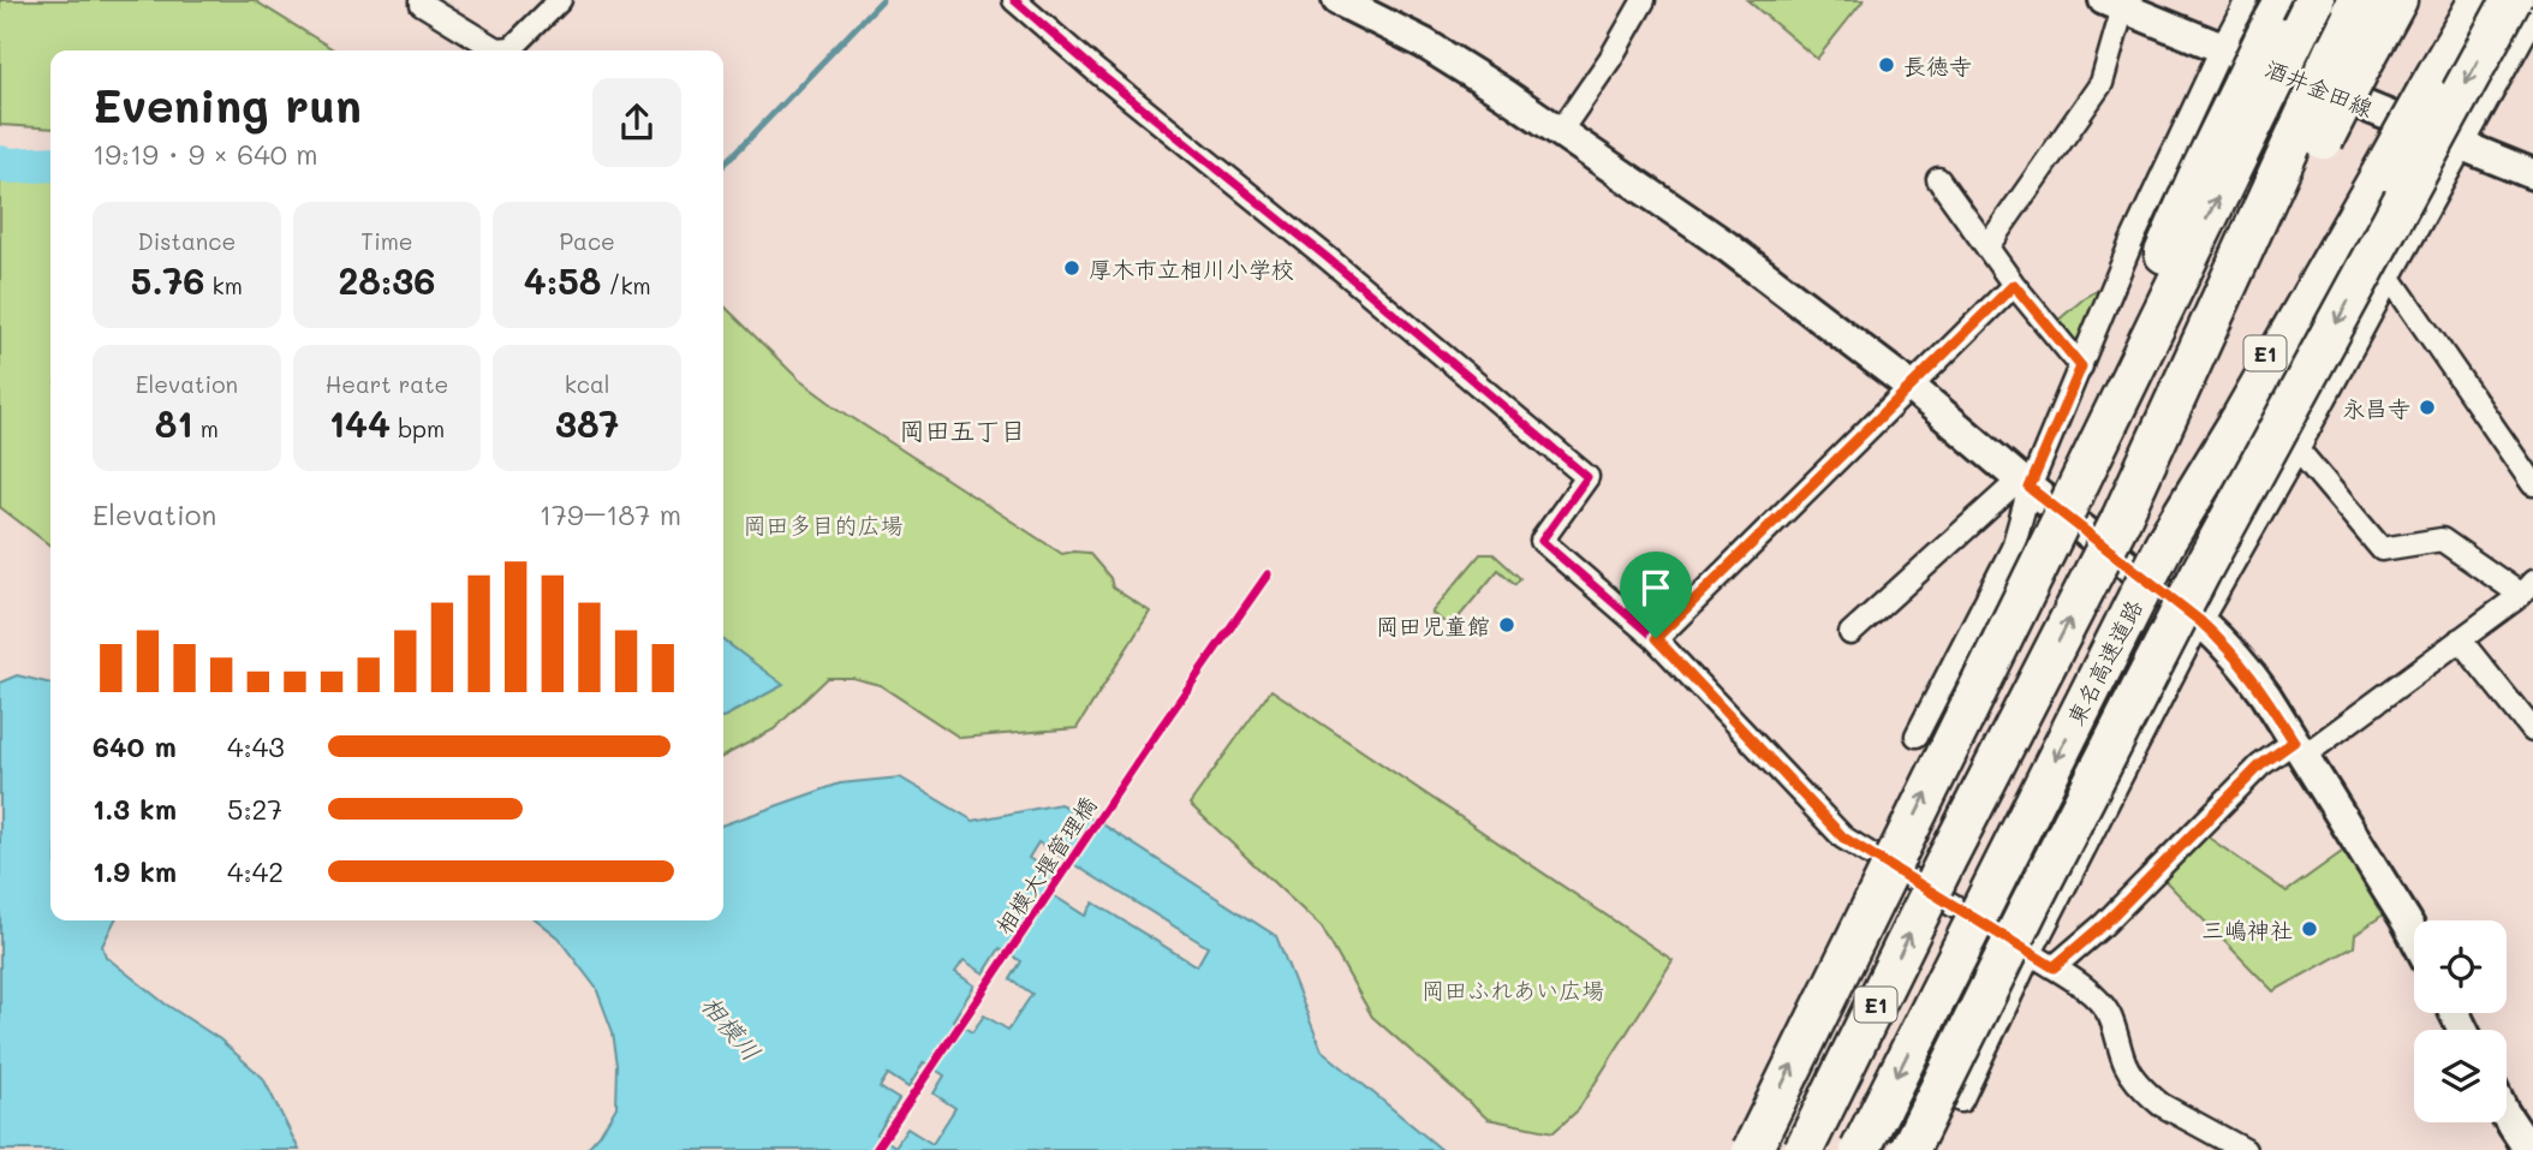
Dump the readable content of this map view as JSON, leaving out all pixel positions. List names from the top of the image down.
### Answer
{
  "streets": {
    "highway": ["E1", "東名高速道路"],
    "street": ["酒井金田線"],
    "cycle path": ["相模大堰管理橋"]
  },
  "districts": ["岡田五丁目"],
  "water": ["相模川"],
  "parks": ["岡田多目的広場", "岡田ふれあい広場"],
  "places": [
    "長徳寺",
    "厚木市立相川小学校",
    "永昌寺",
    "岡田児童館",
    "三嶋神社"
  ],
  "page": {
    "heading": ["Evening run", "19:19 · 9 × 640 m"],
    "stats": [
      ["Distance", "5.76 km"],
      ["Time", "28:36"],
      ["Pace", "4:58 /km"],
      ["Elevation", "81 m"],
      ["Heart rate", "144 bpm"],
      ["kcal", "387"]
    ],
    "chart": ["Elevation", "179–187 m"],
    "list": [
      {
        "name": "640 m",
        "note": "4:43"
      },
      {
        "name": "1.3 km",
        "note": "5:27"
      },
      {
        "name": "1.9 km",
        "note": "4:42"
      }
    ]
  }
}
